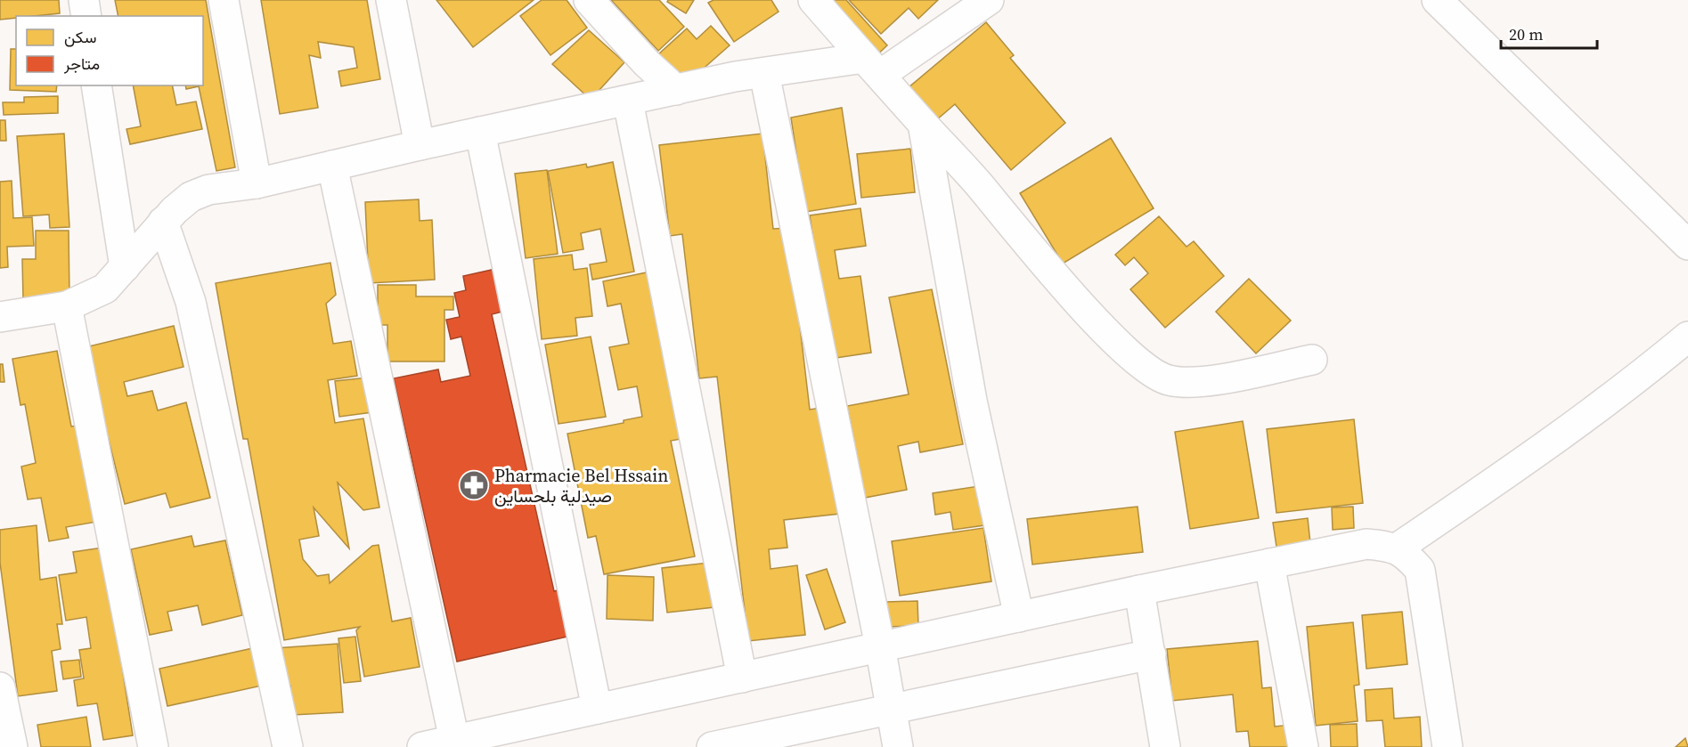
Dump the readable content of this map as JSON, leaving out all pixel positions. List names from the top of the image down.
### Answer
{
  "places": {
    "pharmacy": ["Pharmacie Bel Hssain صيدلية بلحساين"]
  },
  "legend": ["سكن", "متاجر"],
  "scale_bar": "20 m"
}
